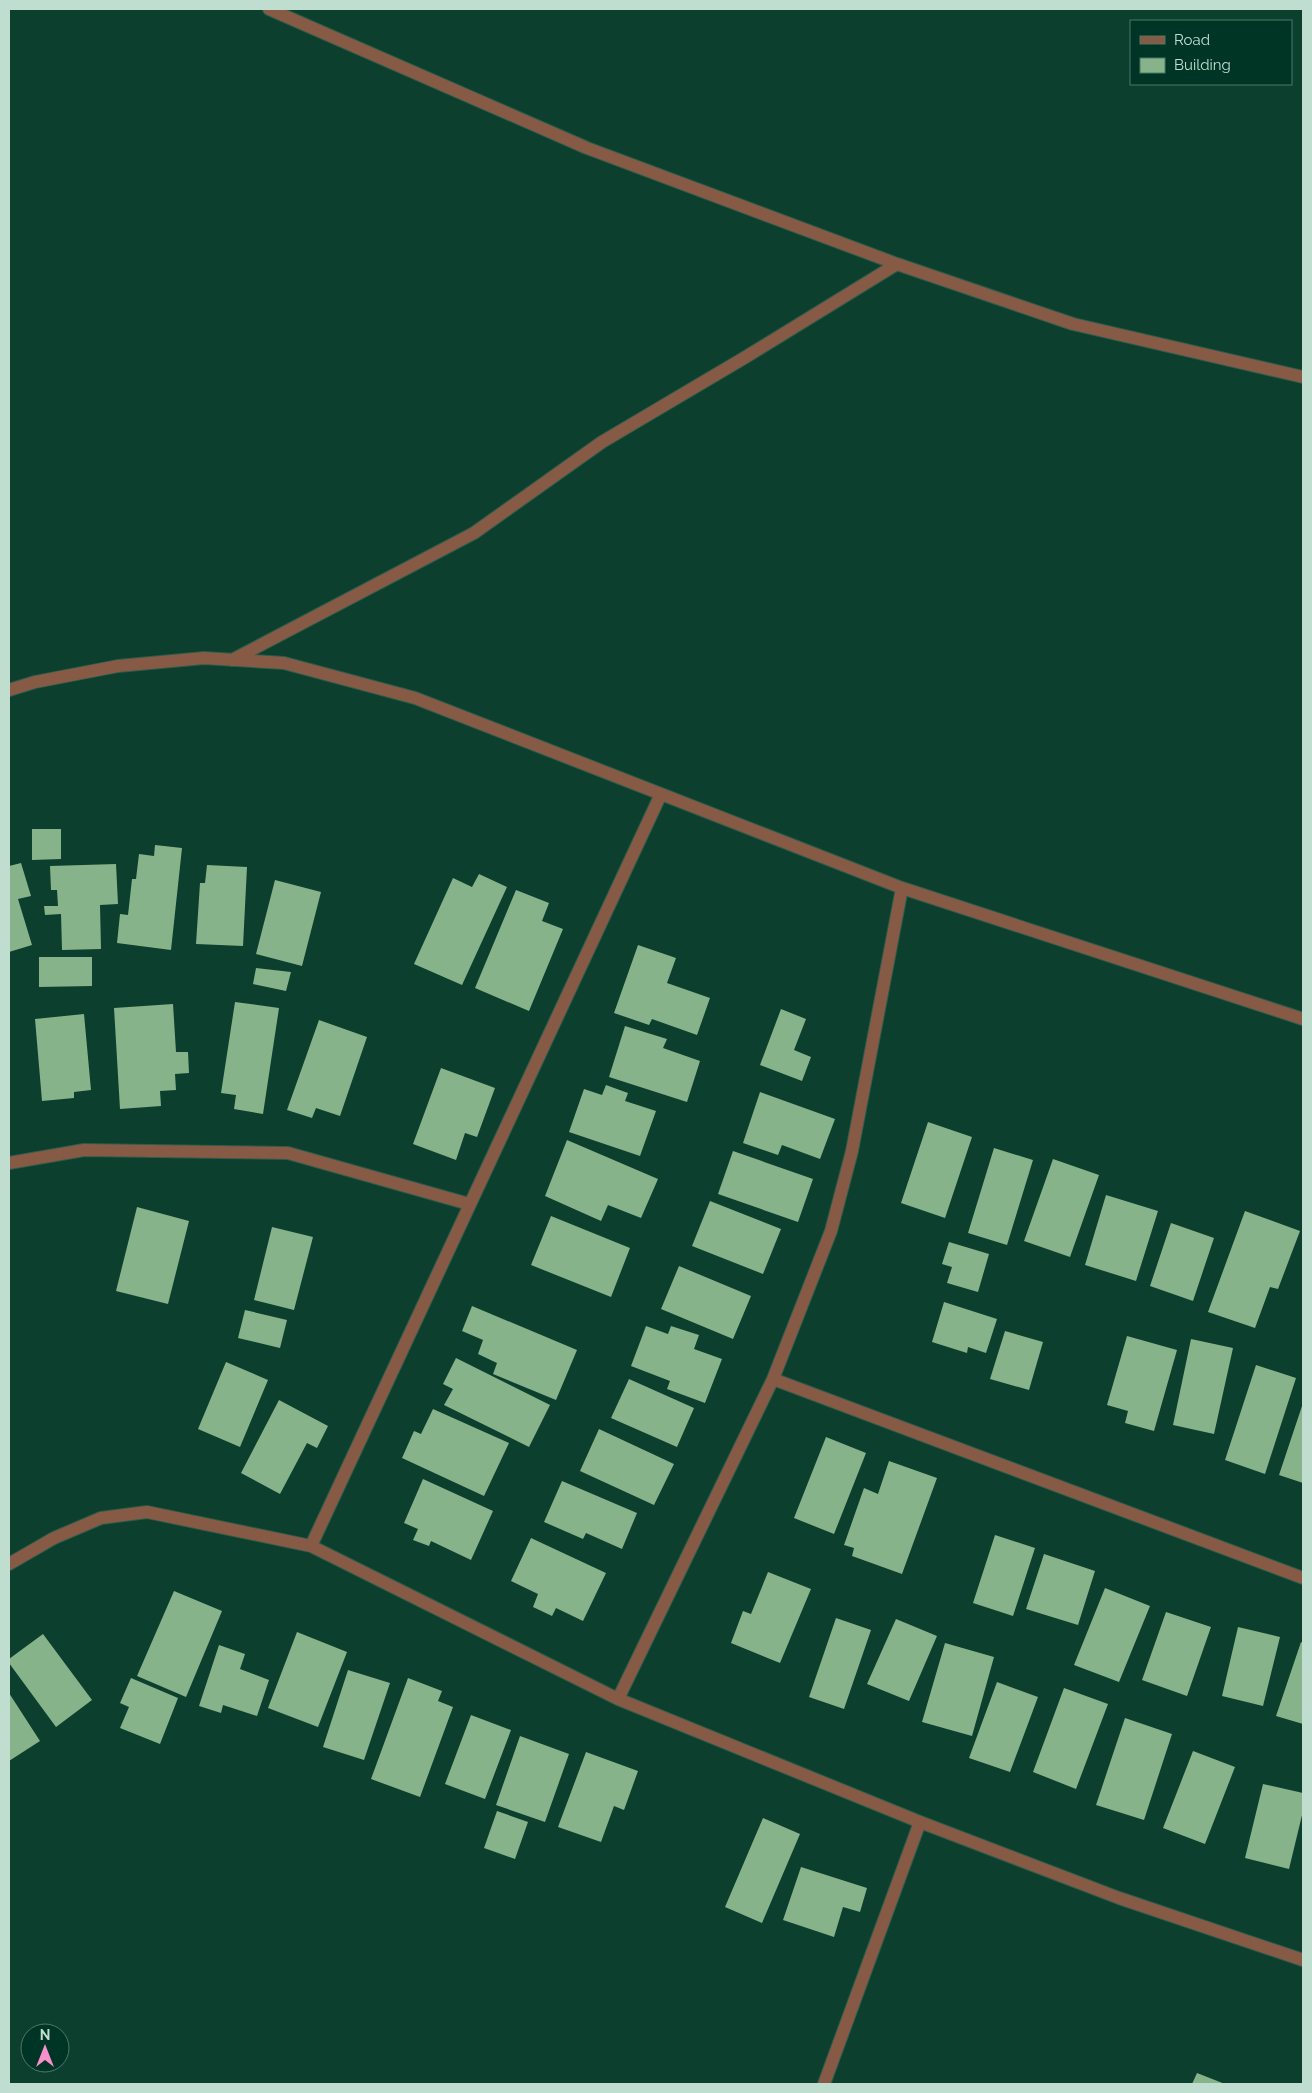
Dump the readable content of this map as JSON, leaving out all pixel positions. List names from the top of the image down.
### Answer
{
  "legend": ["Road", "Building"],
  "north": "top"
}
